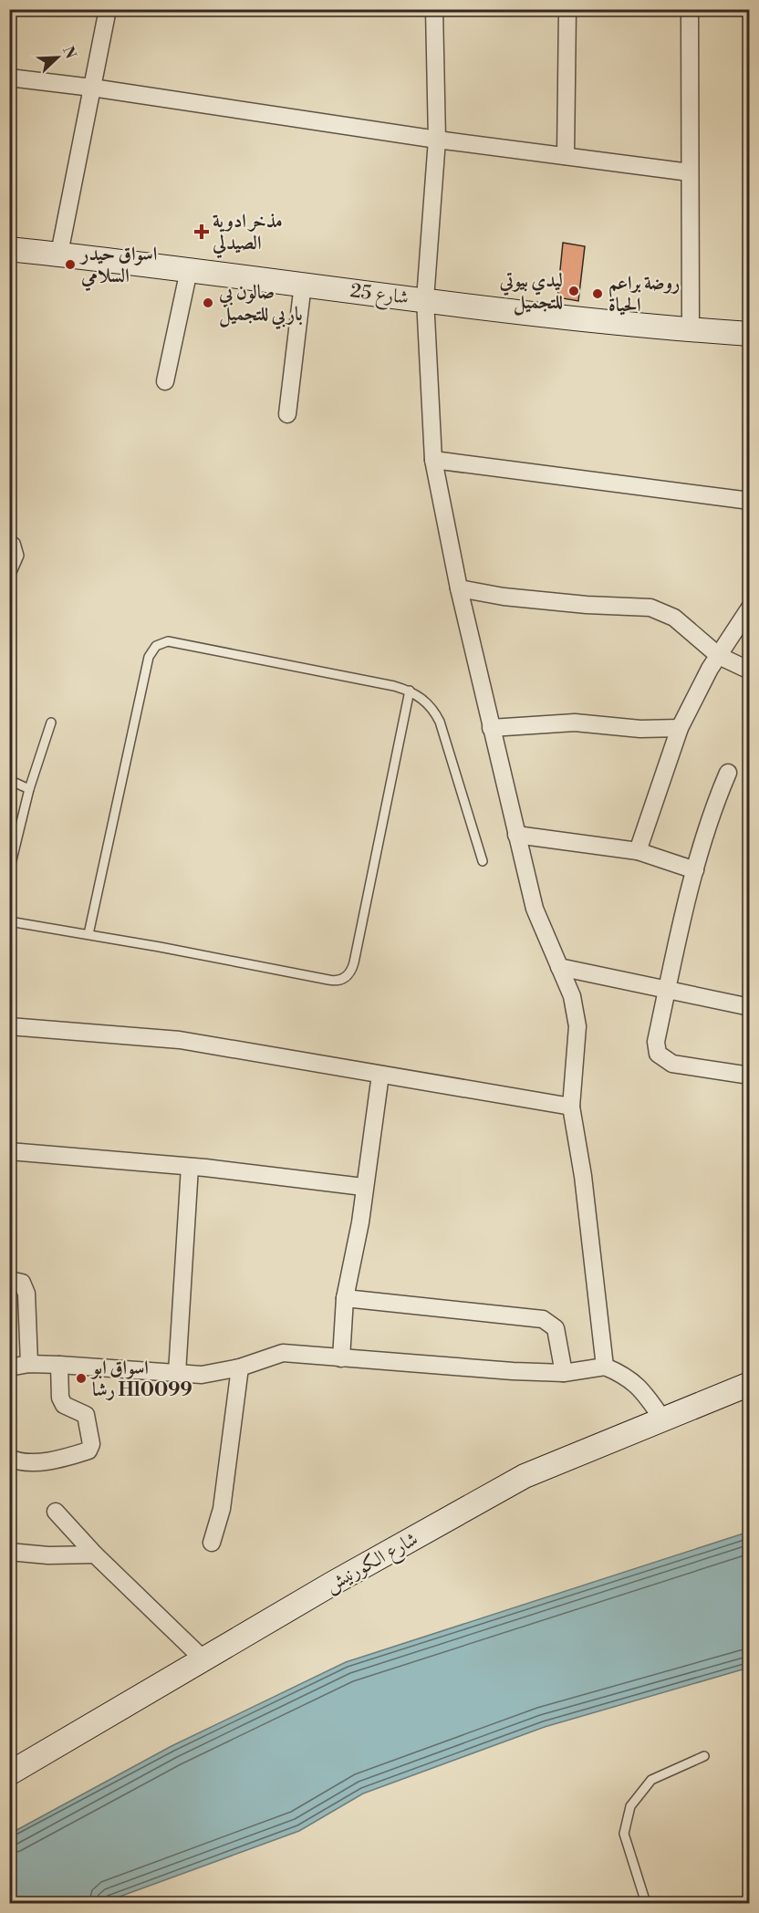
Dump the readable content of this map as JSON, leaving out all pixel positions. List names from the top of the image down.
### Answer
{
  "streets": {
    "street": ["شارع 25", "شارع الكورنيش"]
  },
  "places": {
    "health": ["مذخر ادوية الصيدلي"],
    "other": [
      "اسواق حيدر السلامي",
      "ليدي بيوتي للتجميل",
      "روضة براعم الحياة",
      "صالون بي باربي للتجميل",
      "اسواق ابو رشا Hl0099"
    ]
  },
  "north": "top right"
}
